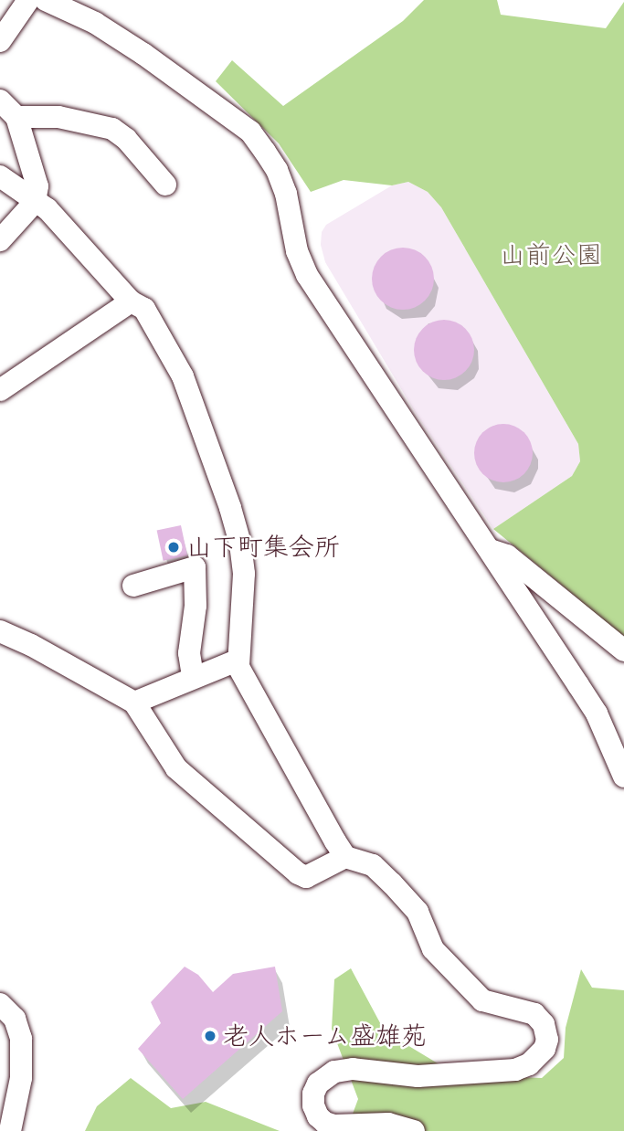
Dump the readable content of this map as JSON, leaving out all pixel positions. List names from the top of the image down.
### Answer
{
  "parks": ["山前公園"],
  "places": ["山下町集会所", "老人ホーム盛雄苑"]
}
